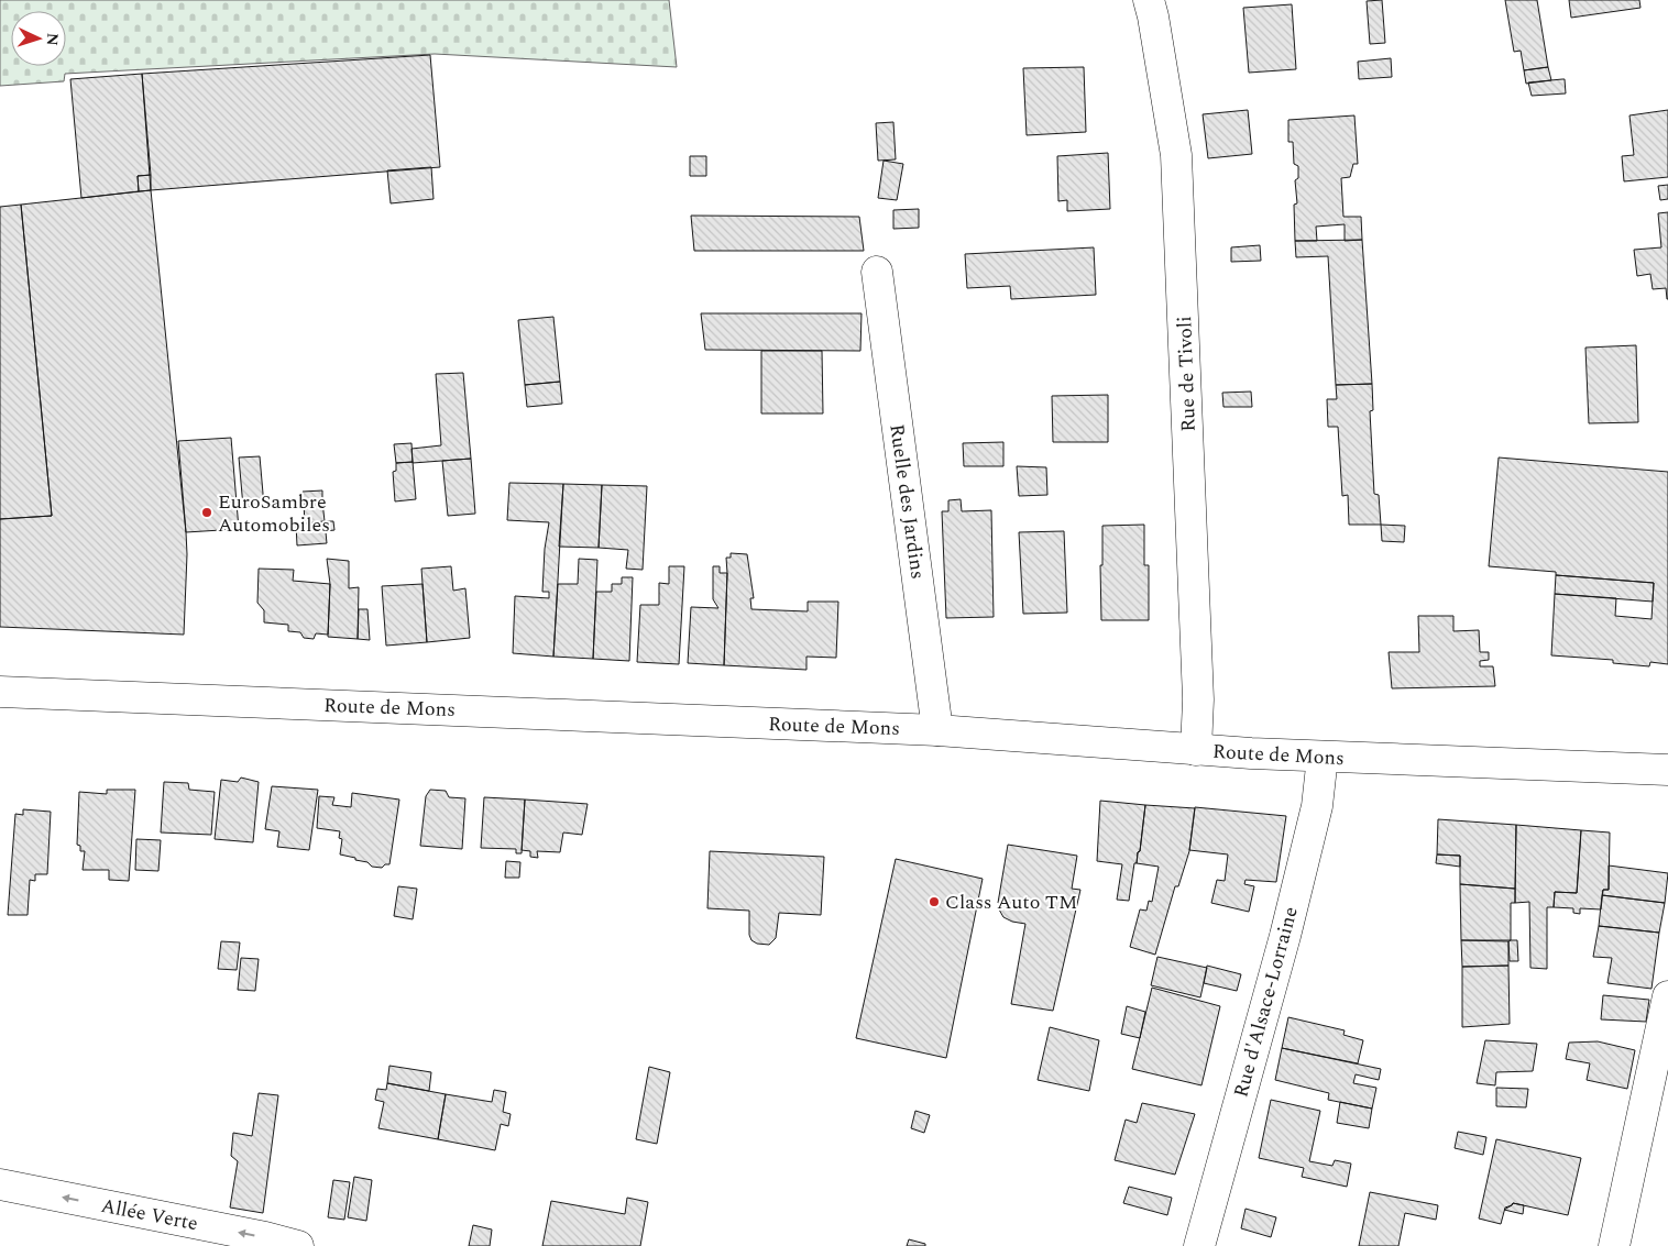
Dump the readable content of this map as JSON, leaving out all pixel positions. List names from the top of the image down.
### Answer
{
  "streets": {
    "main road": [
      "Rue de Tivoli",
      "Ruelle des Jardins",
      "Route de Mons",
      "Rue d'Alsace-Lorraine",
      "Allée Verte"
    ]
  },
  "crossings": [
    ["Rue de Tivoli", "Route de Mons"],
    ["Ruelle des Jardins", "Route de Mons"],
    ["Route de Mons", "Rue d'Alsace-Lorraine"]
  ],
  "one_way": ["Allée Verte"],
  "places": ["EuroSambre Automobiles", "Class Auto TM"],
  "north": "right"
}
